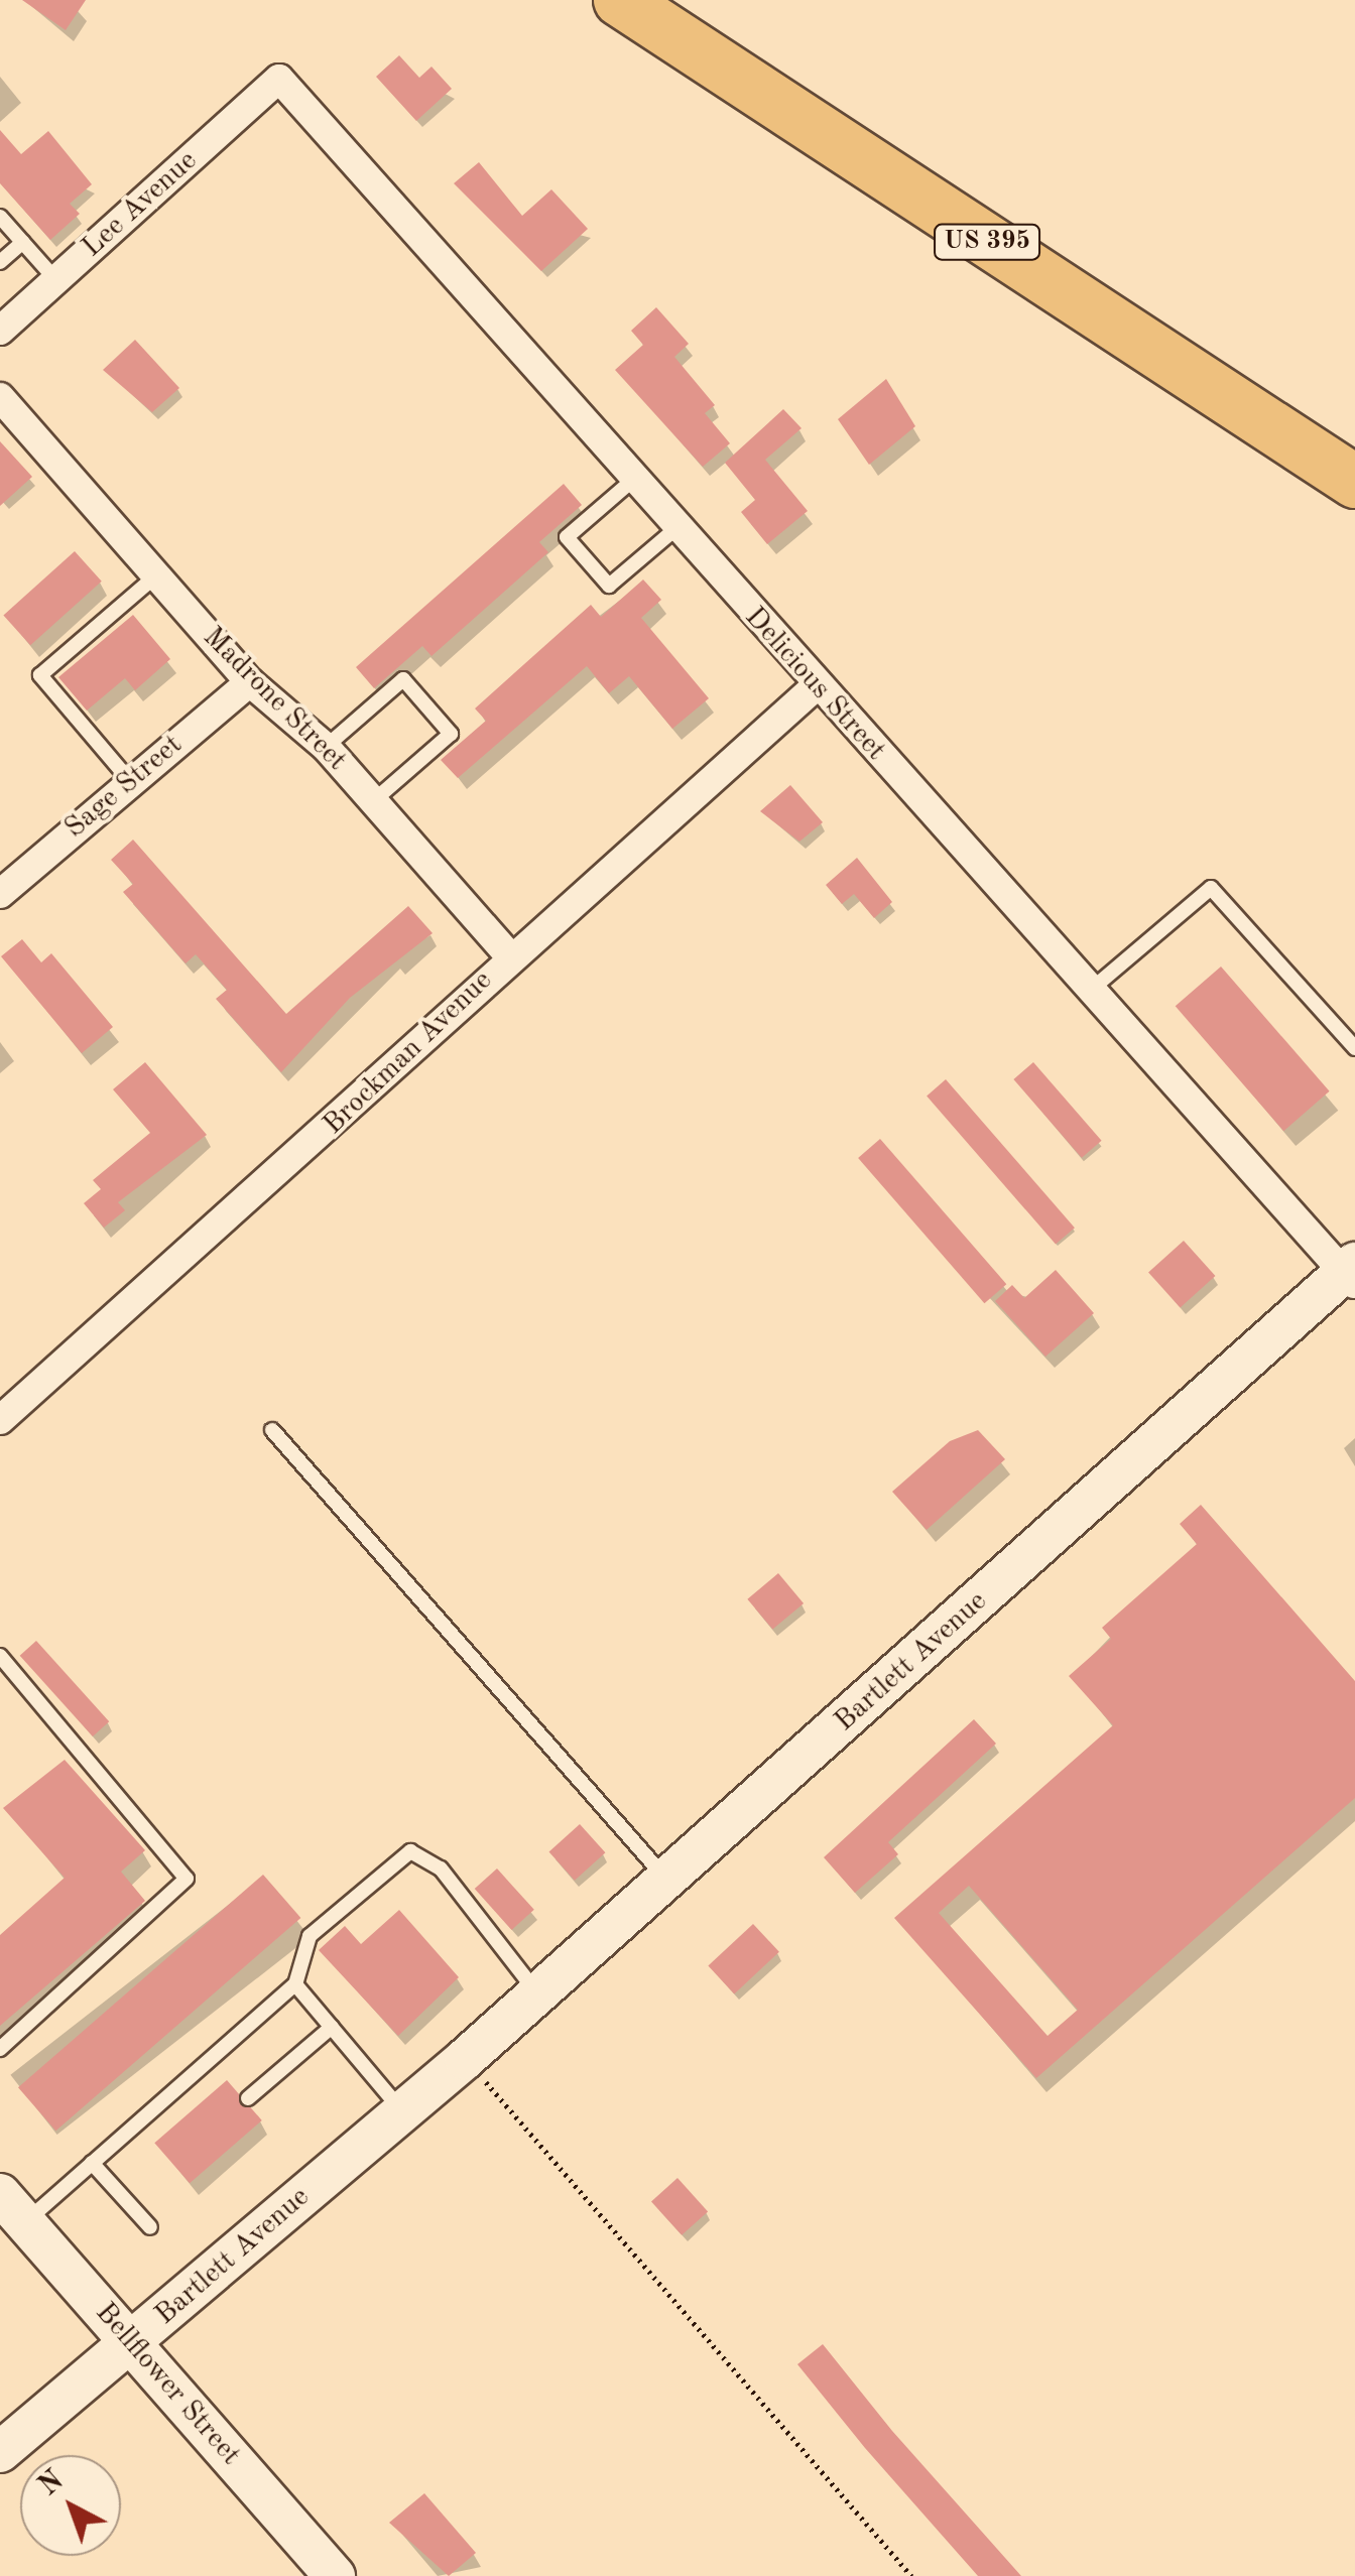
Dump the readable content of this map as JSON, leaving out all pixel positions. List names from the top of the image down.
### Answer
{
  "streets": {
    "highway": ["US 395"],
    "street": [
      "Lee Avenue",
      "Delicious Street",
      "Madrone Street",
      "Sage Street",
      "Brockman Avenue",
      "Bartlett Avenue",
      "Bellflower Street"
    ]
  },
  "crossings": [
    ["Lee Avenue", "Delicious Street"],
    ["Delicious Street", "Brockman Avenue"],
    ["Delicious Street", "Bartlett Avenue"],
    ["Madrone Street", "Sage Street"],
    ["Madrone Street", "Brockman Avenue"],
    ["Bartlett Avenue", "Bellflower Street"]
  ],
  "north": "top left"
}
